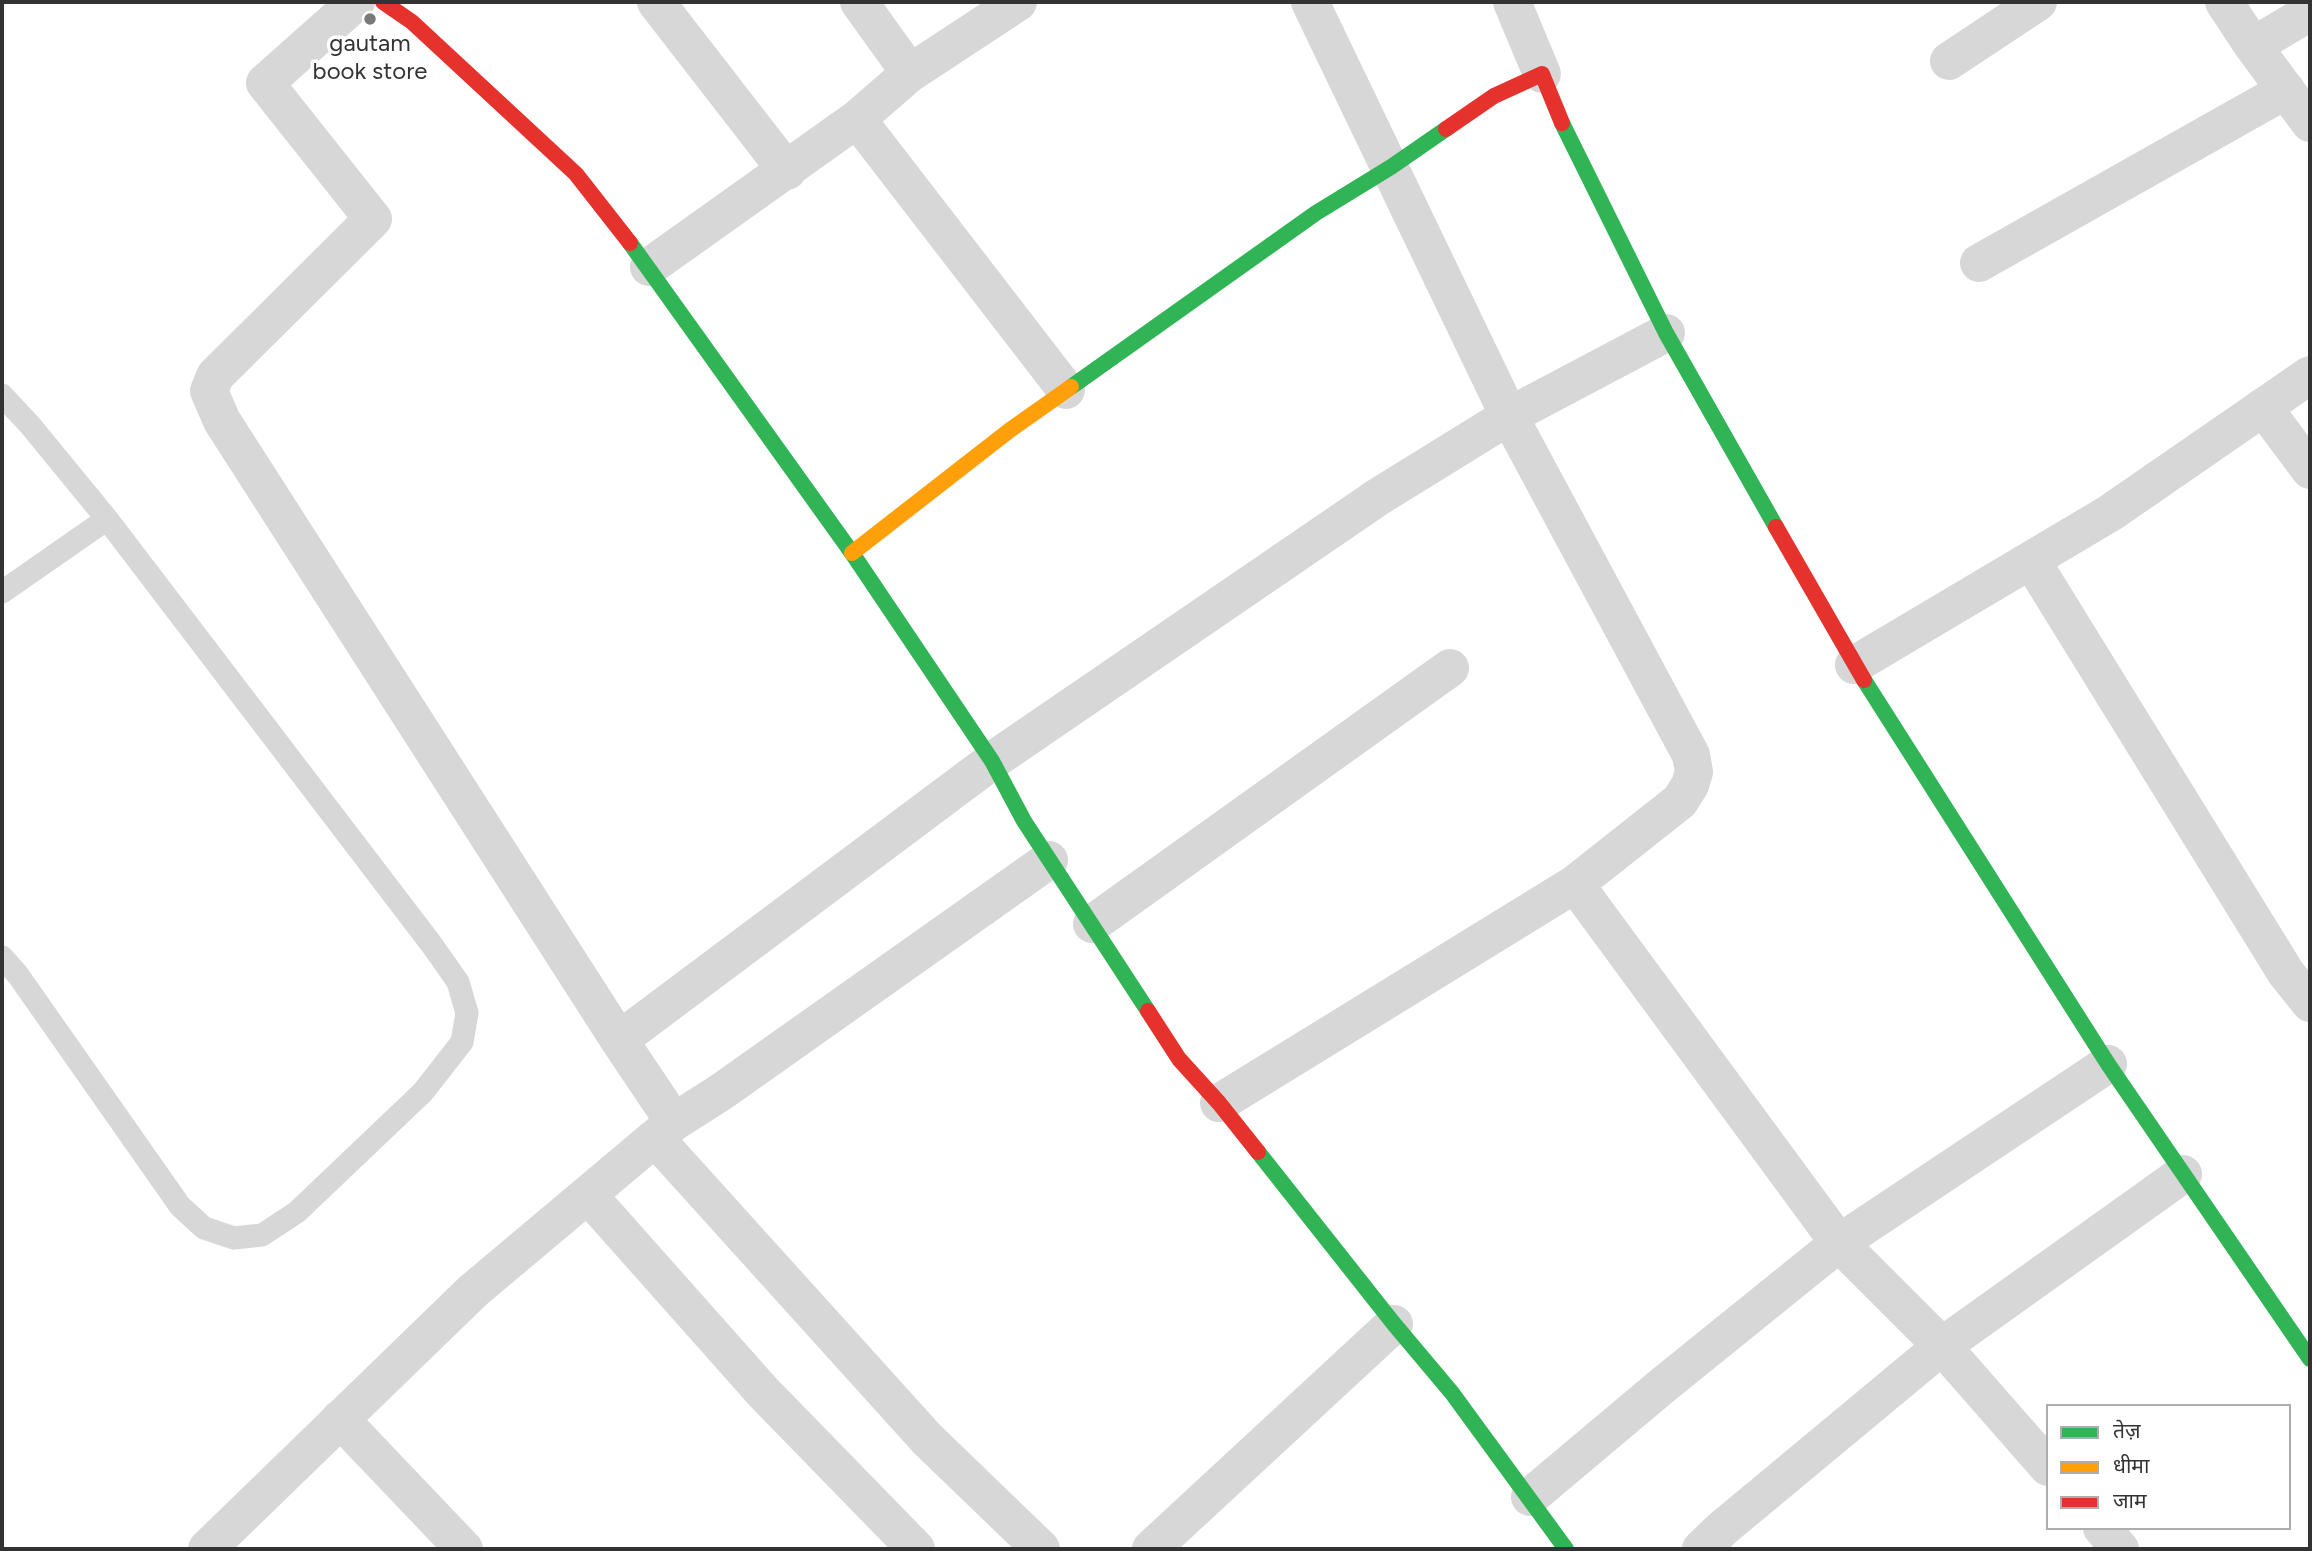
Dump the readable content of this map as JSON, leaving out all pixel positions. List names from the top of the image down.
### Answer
{
  "places": ["gautam book store"],
  "legend": ["तेज़", "धीमा", "जाम"]
}
